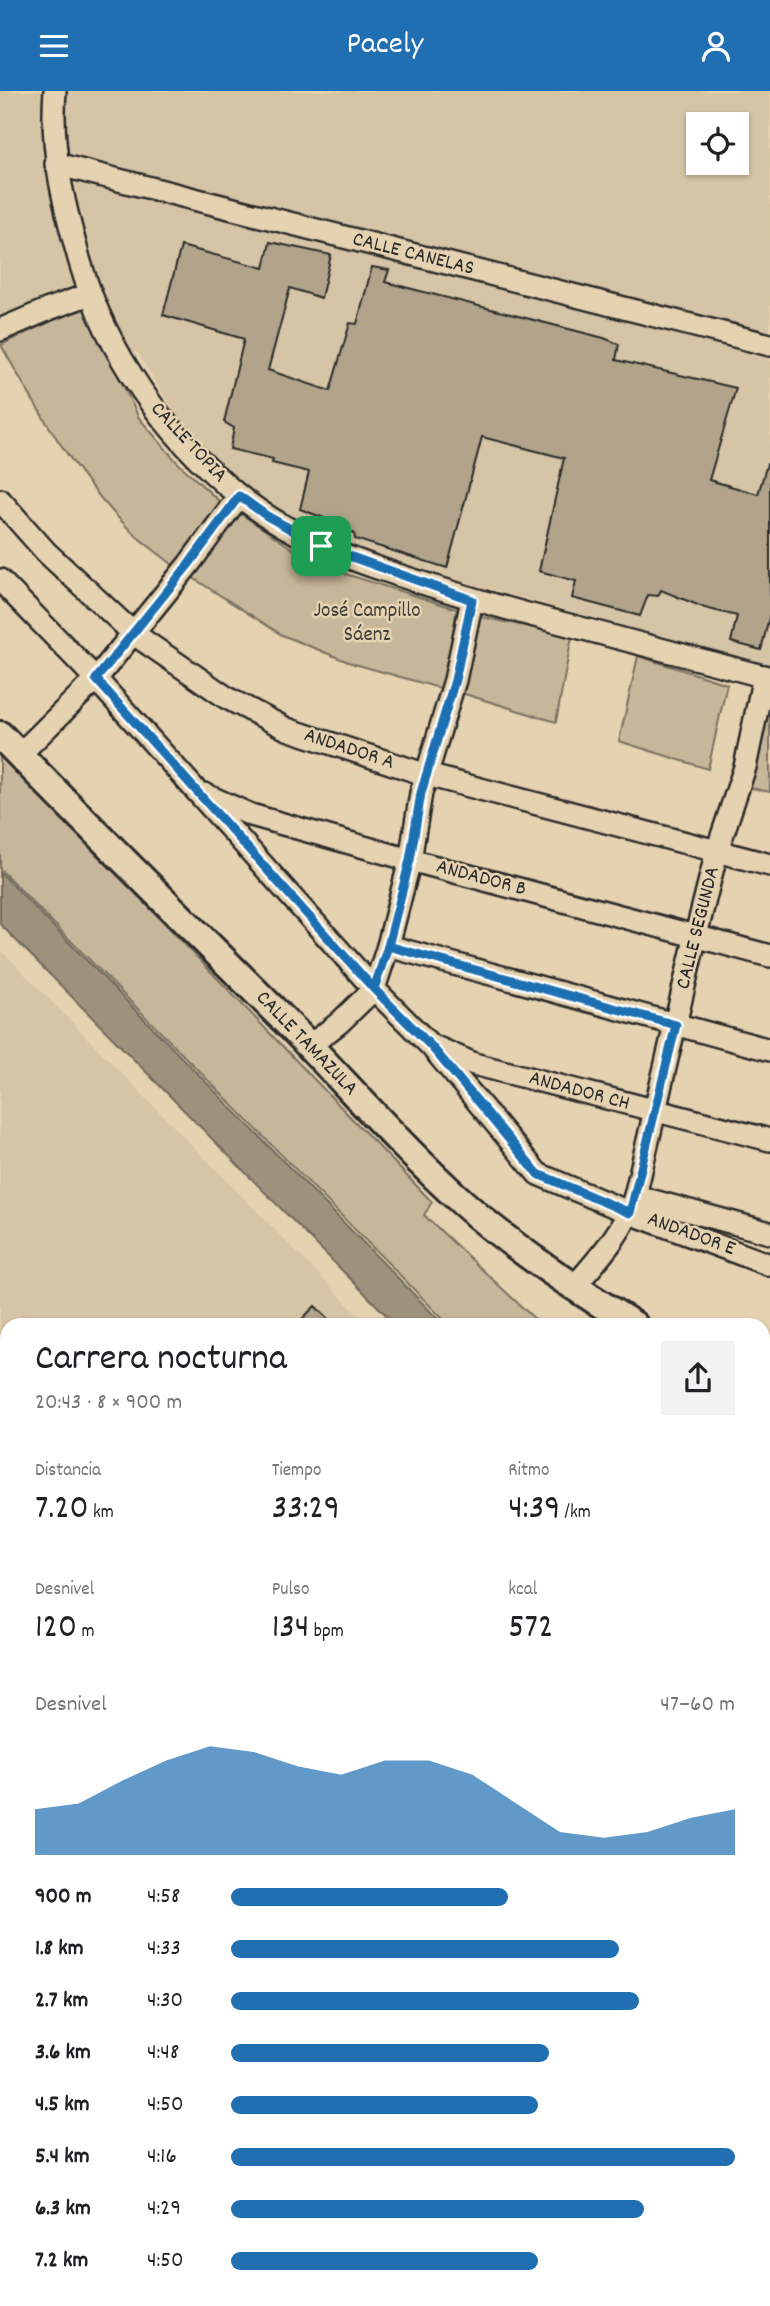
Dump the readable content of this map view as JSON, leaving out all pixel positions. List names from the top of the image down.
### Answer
{
  "streets": {
    "main road": ["CALLE TAMAZULA"],
    "street": [
      "CALLE CANELAS",
      "CALLE TOPIA",
      "ANDADOR A",
      "ANDADOR B",
      "CALLE SEGUNDA",
      "ANDADOR CH",
      "ANDADOR E"
    ]
  },
  "crossings": [
    ["CALLE CANELAS", "CALLE TOPIA"],
    ["CALLE TOPIA", "CALLE SEGUNDA"],
    ["ANDADOR A", "CALLE SEGUNDA"],
    ["ANDADOR B", "CALLE SEGUNDA"],
    ["ANDADOR B", "ANDADOR E"],
    ["CALLE SEGUNDA", "CALLE TAMAZULA"],
    ["CALLE SEGUNDA", "ANDADOR CH"],
    ["CALLE SEGUNDA", "ANDADOR E"],
    ["ANDADOR CH", "ANDADOR E"]
  ],
  "parks": ["José Campillo Sáenz"],
  "page": {
    "header": "Pacely",
    "heading": ["Carrera nocturna", "20:43 · 8 × 900 m"],
    "stats": [
      ["Distancia", "7.20 km"],
      ["Tiempo", "33:29"],
      ["Ritmo", "4:39 /km"],
      ["Desnivel", "120 m"],
      ["Pulso", "134 bpm"],
      ["kcal", "572"]
    ],
    "chart": ["Desnivel", "47–60 m"],
    "list": [
      {
        "name": "900 m",
        "note": "4:58"
      },
      {
        "name": "1.8 km",
        "note": "4:33"
      },
      {
        "name": "2.7 km",
        "note": "4:30"
      },
      {
        "name": "3.6 km",
        "note": "4:48"
      },
      {
        "name": "4.5 km",
        "note": "4:50"
      },
      {
        "name": "5.4 km",
        "note": "4:16"
      },
      {
        "name": "6.3 km",
        "note": "4:29"
      },
      {
        "name": "7.2 km",
        "note": "4:50"
      }
    ]
  }
}
